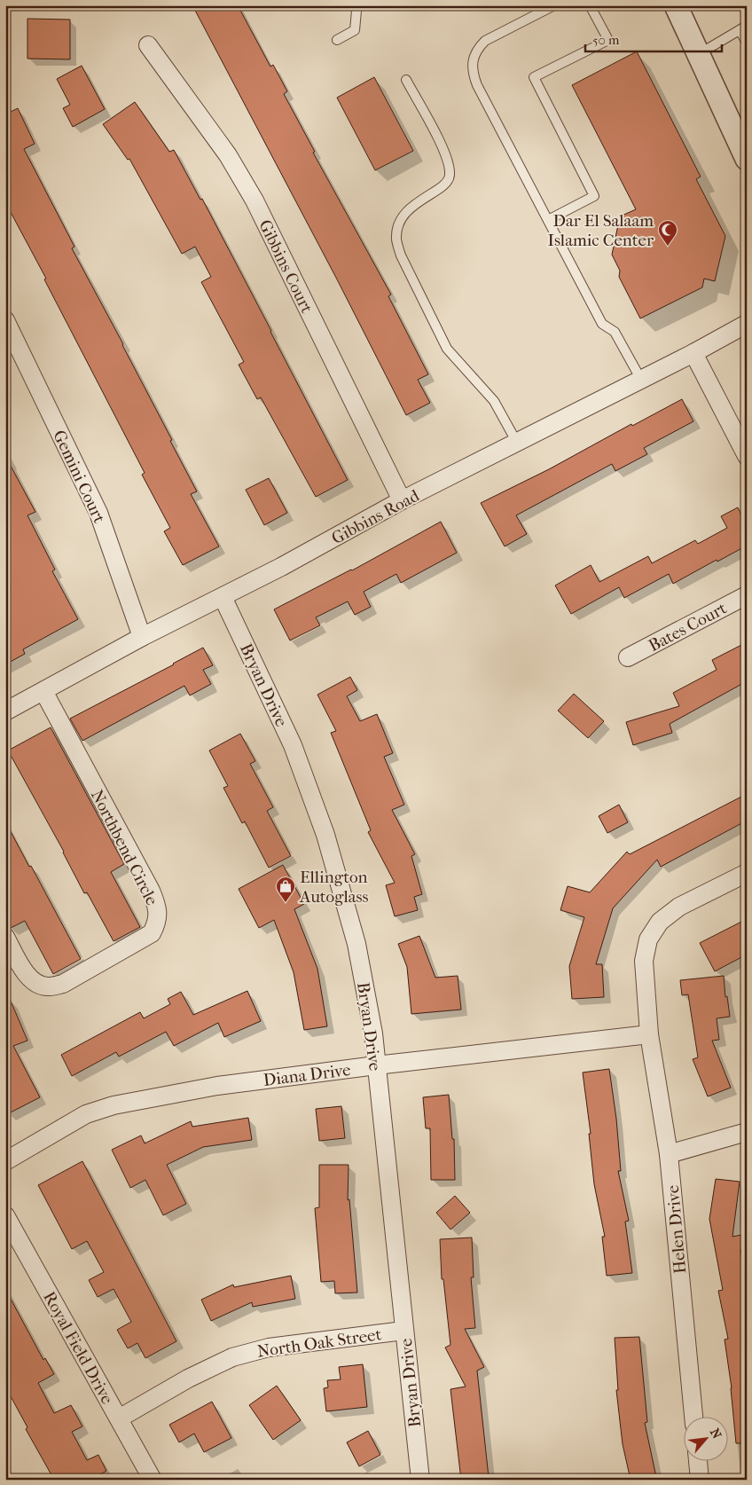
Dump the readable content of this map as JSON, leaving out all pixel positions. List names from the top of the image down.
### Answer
{
  "streets": {
    "street": [
      "Gibbins Court",
      "Gemini Court",
      "Gibbins Road",
      "Bates Court",
      "Bryan Drive",
      "Northbend Circle",
      "Diana Drive",
      "Helen Drive",
      "North Oak Street",
      "Royal Field Drive"
    ]
  },
  "crossings": [
    ["Gibbins Court", "Gibbins Road"],
    ["Gemini Court", "Gibbins Road"],
    ["Gibbins Road", "Bryan Drive"],
    ["Gibbins Road", "Northbend Circle"],
    ["Bryan Drive", "Diana Drive"],
    ["Bryan Drive", "North Oak Street"],
    ["Diana Drive", "Helen Drive"],
    ["North Oak Street", "Royal Field Drive"]
  ],
  "places": {
    "mosque": ["Dar El Salaam Islamic Center"],
    "shop": ["Ellington Autoglass"]
  },
  "scale_bar": "50 m",
  "north": "top right"
}
